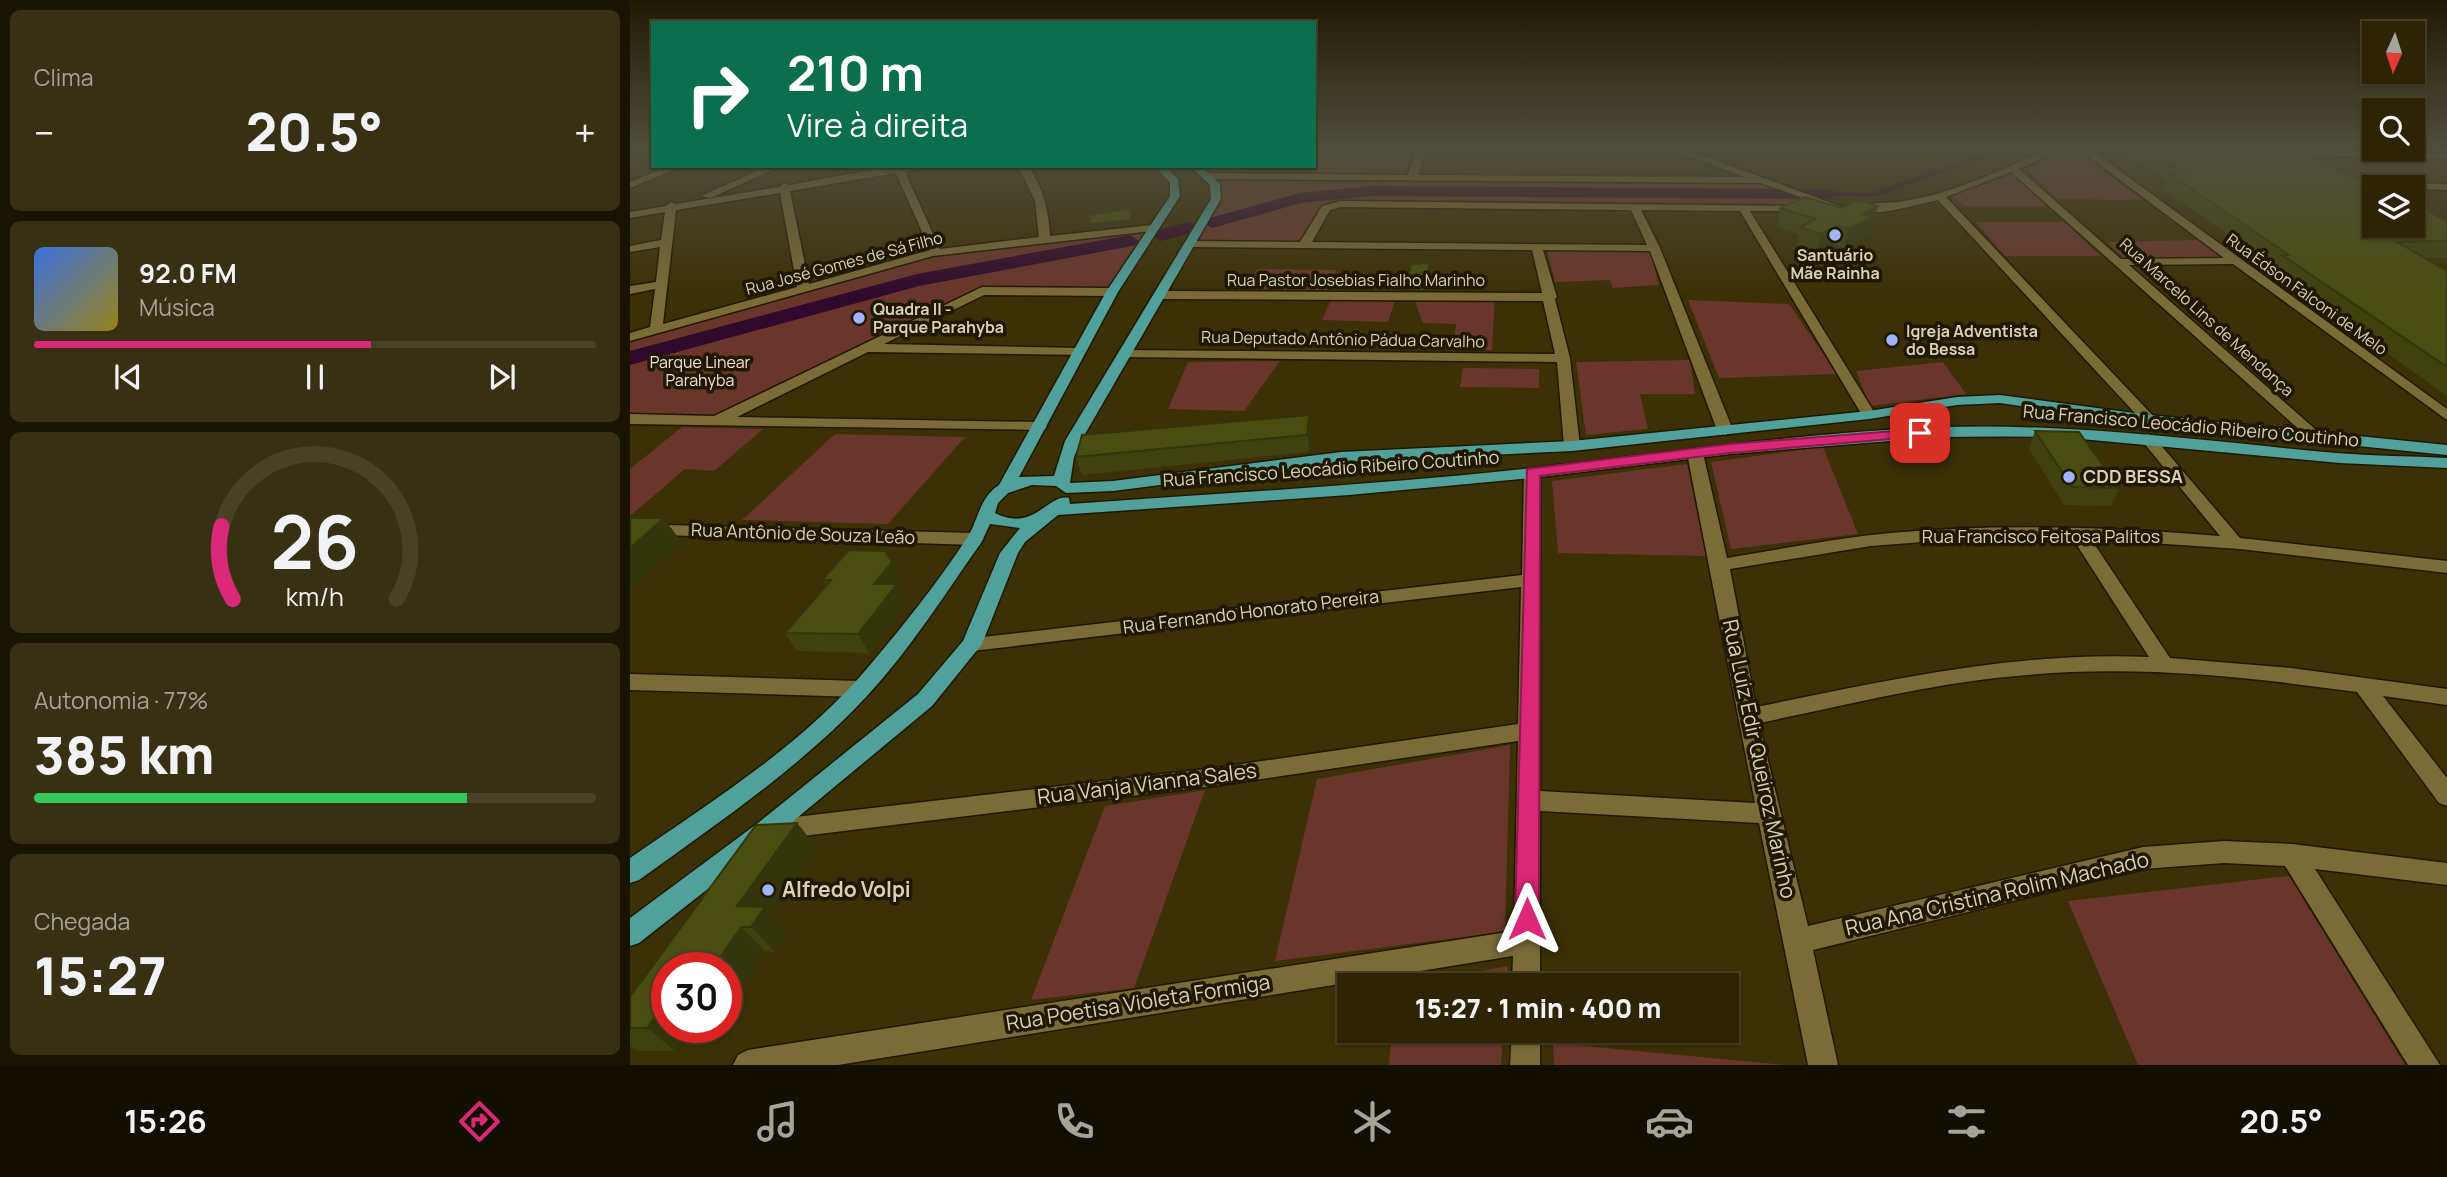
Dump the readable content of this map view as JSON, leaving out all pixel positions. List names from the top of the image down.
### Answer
{
  "streets": {
    "main road": ["Rua Francisco Leocádio Ribeiro Coutinho"],
    "street": [
      "Rua José Gomes de Sá Filho",
      "Rua Pastor Josebias Fialho Marinho",
      "Rua Édson Falconi de Melo",
      "Rua Marcelo Lins de Mendonça",
      "Rua Deputado Antônio Pádua Carvalho",
      "Rua Antônio de Souza Leão",
      "Rua Francisco Feitosa Palitos",
      "Rua Fernando Honorato Pereira",
      "Rua Luiz Edir Queiroz Marinho",
      "Rua Vanja Vianna Sales",
      "Rua Ana Cristina Rolim Machado",
      "Rua Poetisa Violeta Formiga"
    ]
  },
  "crossings": [
    ["Rua Marcelo Lins de Mendonça", "Rua Francisco Leocádio Ribeiro Coutinho"],
    ["Rua Francisco Leocádio Ribeiro Coutinho", "Rua Luiz Edir Queiroz Marinho"],
    ["Rua Francisco Feitosa Palitos", "Rua Luiz Edir Queiroz Marinho"],
    ["Rua Luiz Edir Queiroz Marinho", "Rua Ana Cristina Rolim Machado"]
  ],
  "parks": ["Parque Linear Parahyba"],
  "places": [
    "Santuário Mãe Rainha",
    "Quadra II - Parque Parahyba",
    "Igreja Adventista do Bessa",
    "CDD BESSA",
    "Alfredo Volpi"
  ],
  "north": "bottom",
  "page": {
    "tile": [
      "Clima",
      ["Autonomia · 77%", "385 km"],
      ["Chegada", "15:27"]
    ],
    "turn": ["210 m", "Vire à direita"],
    "heat": ["−", "20.5°", "+"],
    "song": ["92.0 FM", "Música"],
    "limit": "30",
    "trip": "15:27 · 1 min · 400 m",
    "tabs": ["15:26", "20.5°"],
    "gauge": ["26", "km/h"]
  }
}
